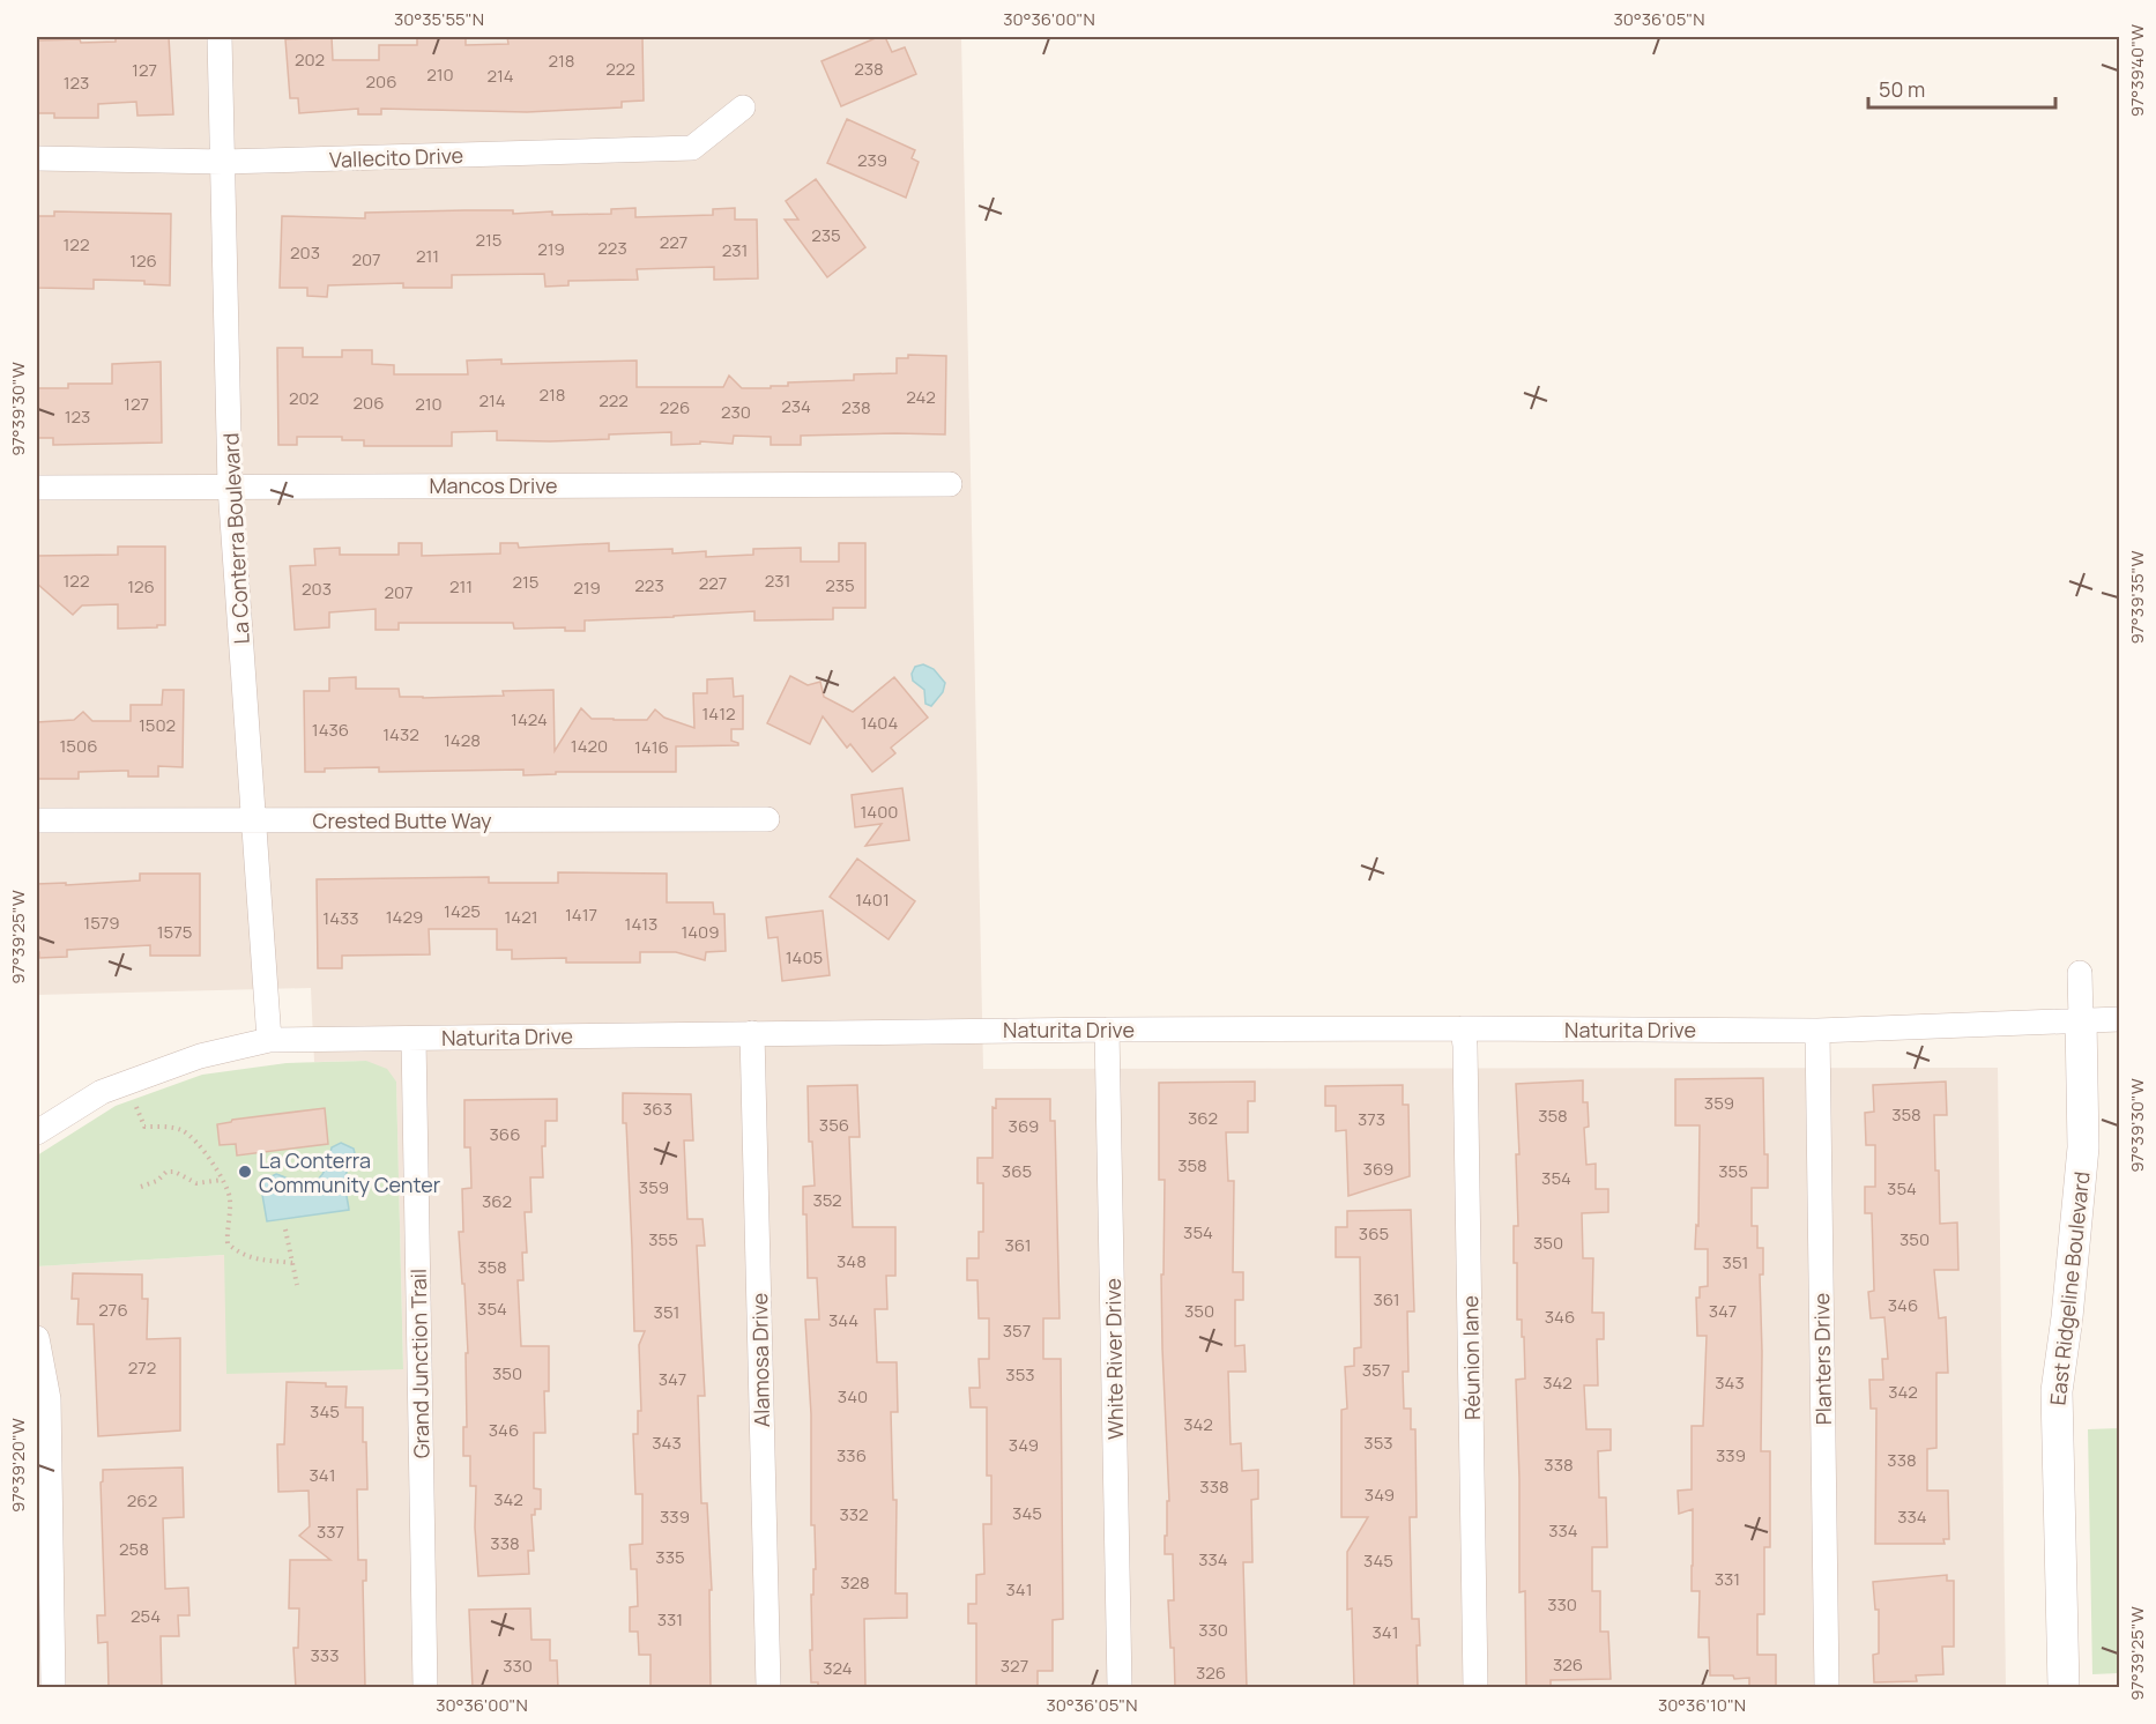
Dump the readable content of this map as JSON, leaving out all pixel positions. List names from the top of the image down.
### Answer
{
  "streets": {
    "street": [
      "Vallecito Drive",
      "Mancos Drive",
      "La Conterra Boulevard",
      "Crested Butte Way",
      "Naturita Drive",
      "East Ridgeline Boulevard",
      "Réunion lane",
      "White River Drive",
      "Planters Drive",
      "Alamosa Drive",
      "Grand Junction Trail"
    ]
  },
  "crossings": [
    ["Vallecito Drive", "La Conterra Boulevard"],
    ["Mancos Drive", "La Conterra Boulevard"],
    ["La Conterra Boulevard", "Crested Butte Way"],
    ["La Conterra Boulevard", "Naturita Drive"],
    ["Naturita Drive", "East Ridgeline Boulevard"],
    ["Naturita Drive", "Réunion lane"],
    ["Naturita Drive", "White River Drive"],
    ["Naturita Drive", "Planters Drive"],
    ["Naturita Drive", "Alamosa Drive"],
    ["Naturita Drive", "Grand Junction Trail"]
  ],
  "places": ["La Conterra Community Center"],
  "house_numbers": [
    "202",
    "218",
    "222",
    "238",
    "127",
    "210",
    "214",
    "206",
    "123",
    "239",
    "235",
    "215",
    "227",
    "122",
    "223",
    "219",
    "231",
    "203",
    "211",
    "207",
    "126",
    "218",
    "242",
    "202",
    "214",
    "222",
    "206",
    "127",
    "210",
    "234",
    "226",
    "238",
    "230",
    "123",
    "122",
    "231",
    "215",
    "227",
    "223",
    "235",
    "126",
    "211",
    "219",
    "203",
    "207",
    "1412",
    "1424",
    "1404",
    "1502",
    "1436",
    "1432",
    "1428",
    "1506",
    "1420",
    "1416",
    "1400",
    "1401",
    "1425",
    "1417",
    "1429",
    "1421",
    "1433",
    "1579",
    "1413",
    "1575",
    "1409",
    "1405",
    "359",
    "363",
    "358",
    "358",
    "362",
    "373",
    "356",
    "369",
    "366",
    "358",
    "369",
    "365",
    "355",
    "354",
    "359",
    "354",
    "352",
    "362",
    "354",
    "365",
    "355",
    "350",
    "350",
    "361",
    "348",
    "351",
    "358",
    "361",
    "346",
    "354",
    "276",
    "350",
    "347",
    "351",
    "346",
    "344",
    "357",
    "272",
    "357",
    "350",
    "353",
    "347",
    "342",
    "343",
    "342",
    "340",
    "345",
    "342",
    "346",
    "343",
    "353",
    "349",
    "336",
    "339",
    "338",
    "338",
    "341",
    "338",
    "349",
    "342",
    "262",
    "345",
    "332",
    "339",
    "334",
    "334",
    "337",
    "338",
    "258",
    "335",
    "334",
    "345",
    "331",
    "328",
    "341",
    "330",
    "254",
    "331",
    "330",
    "341",
    "333",
    "326",
    "330",
    "327",
    "324",
    "326"
  ],
  "scale_bar": "50 m",
  "coordinates": [
    "30°35'55\"N",
    "30°36'00\"N",
    "30°36'05\"N",
    "97°39'40\"W",
    "97°39'30\"W",
    "97°39'35\"W",
    "97°39'25\"W",
    "97°39'20\"W",
    "30°36'10\"N"
  ]
}
